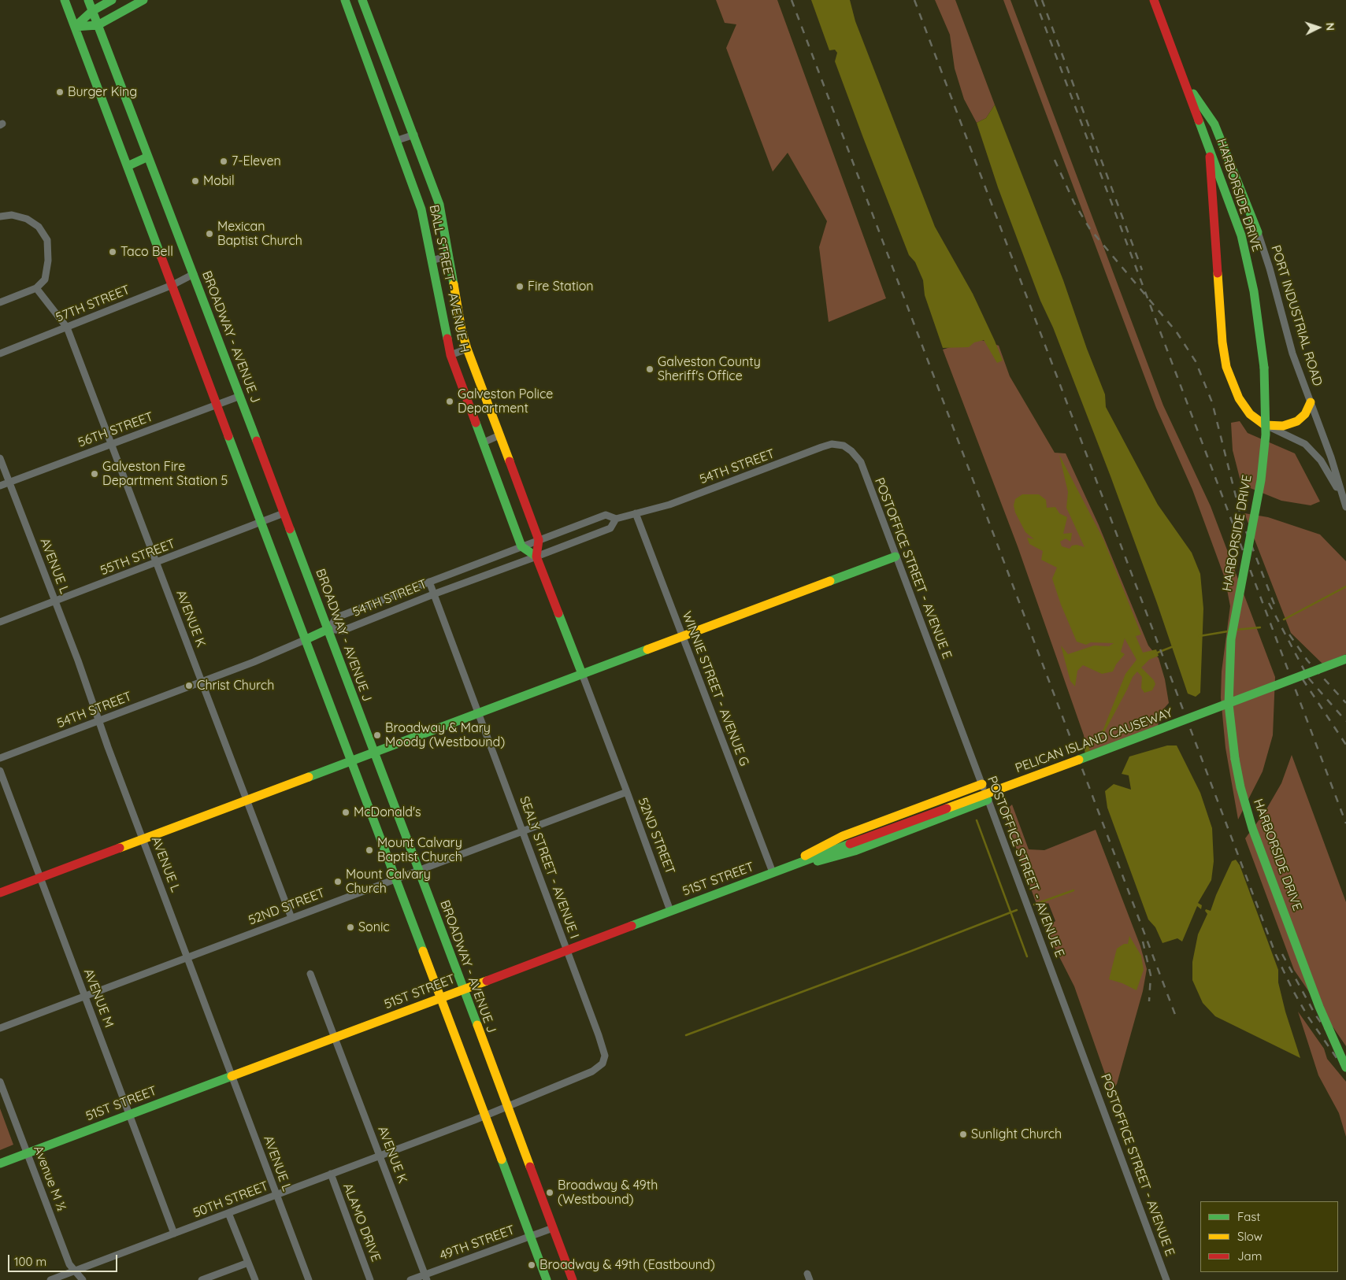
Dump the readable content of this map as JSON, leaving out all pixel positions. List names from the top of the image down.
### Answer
{
  "streets": {
    "main road": [
      "HARBORSIDE DRIVE",
      "BALL STREET - AVENUE H",
      "BROADWAY - AVENUE J",
      "PELICAN ISLAND CAUSEWAY",
      "51ST STREET"
    ],
    "street": [
      "57TH STREET",
      "PORT INDUSTRIAL ROAD",
      "56TH STREET",
      "54TH STREET",
      "55TH STREET",
      "AVENUE L",
      "POSTOFFICE STREET - AVENUE E",
      "AVENUE K",
      "WINNIE STREET - AVENUE G",
      "52ND STREET",
      "SEALY STREET - AVENUE I",
      "AVENUE M",
      "Avenue M ½",
      "50TH STREET",
      "ALAMO DRIVE",
      "49TH STREET"
    ]
  },
  "crossings": [
    ["HARBORSIDE DRIVE", "PELICAN ISLAND CAUSEWAY"],
    ["BALL STREET - AVENUE H", "54TH STREET"],
    ["BALL STREET - AVENUE H", "52ND STREET"],
    ["57TH STREET", "BROADWAY - AVENUE J"],
    ["57TH STREET", "AVENUE K"],
    ["BROADWAY - AVENUE J", "56TH STREET"],
    ["BROADWAY - AVENUE J", "54TH STREET"],
    ["BROADWAY - AVENUE J", "55TH STREET"],
    ["BROADWAY - AVENUE J", "52ND STREET"],
    ["BROADWAY - AVENUE J", "SEALY STREET - AVENUE I"],
    ["BROADWAY - AVENUE J", "51ST STREET"],
    ["BROADWAY - AVENUE J", "50TH STREET"],
    ["BROADWAY - AVENUE J", "49TH STREET"],
    ["56TH STREET", "AVENUE L"],
    ["56TH STREET", "AVENUE K"],
    ["54TH STREET", "AVENUE L"],
    ["54TH STREET", "POSTOFFICE STREET - AVENUE E"],
    ["54TH STREET", "AVENUE K"],
    ["54TH STREET", "WINNIE STREET - AVENUE G"],
    ["54TH STREET", "SEALY STREET - AVENUE I"],
    ["55TH STREET", "AVENUE L"],
    ["55TH STREET", "AVENUE K"],
    ["AVENUE L", "52ND STREET"],
    ["AVENUE L", "51ST STREET"],
    ["AVENUE L", "50TH STREET"],
    ["AVENUE K", "52ND STREET"],
    ["AVENUE K", "51ST STREET"],
    ["AVENUE K", "50TH STREET"],
    ["AVENUE K", "49TH STREET"],
    ["WINNIE STREET - AVENUE G", "51ST STREET"],
    ["PELICAN ISLAND CAUSEWAY", "51ST STREET"],
    ["52ND STREET", "SEALY STREET - AVENUE I"],
    ["52ND STREET", "51ST STREET"],
    ["52ND STREET", "AVENUE M"],
    ["SEALY STREET - AVENUE I", "51ST STREET"],
    ["SEALY STREET - AVENUE I", "50TH STREET"],
    ["51ST STREET", "AVENUE M"],
    ["51ST STREET", "Avenue M ½"],
    ["AVENUE M", "50TH STREET"],
    ["Avenue M ½", "50TH STREET"],
    ["50TH STREET", "ALAMO DRIVE"]
  ],
  "places": [
    "Burger King",
    "7-Eleven",
    "Mobil",
    "Mexican Baptist Church",
    "Taco Bell",
    "Fire Station",
    "Galveston County Sheriff's Office",
    "Galveston Police Department",
    "Galveston Fire Department Station 5",
    "Christ Church",
    "Broadway & Mary Moody (Westbound)",
    "McDonald's",
    "Mount Calvary Baptist Church",
    "Mount Calvary Church",
    "Sonic",
    "Sunlight Church",
    "Broadway & 49th (Westbound)",
    "Broadway & 49th (Eastbound)"
  ],
  "legend": ["Fast", "Slow", "Jam"],
  "scale_bar": "100 m",
  "north": "right"
}
